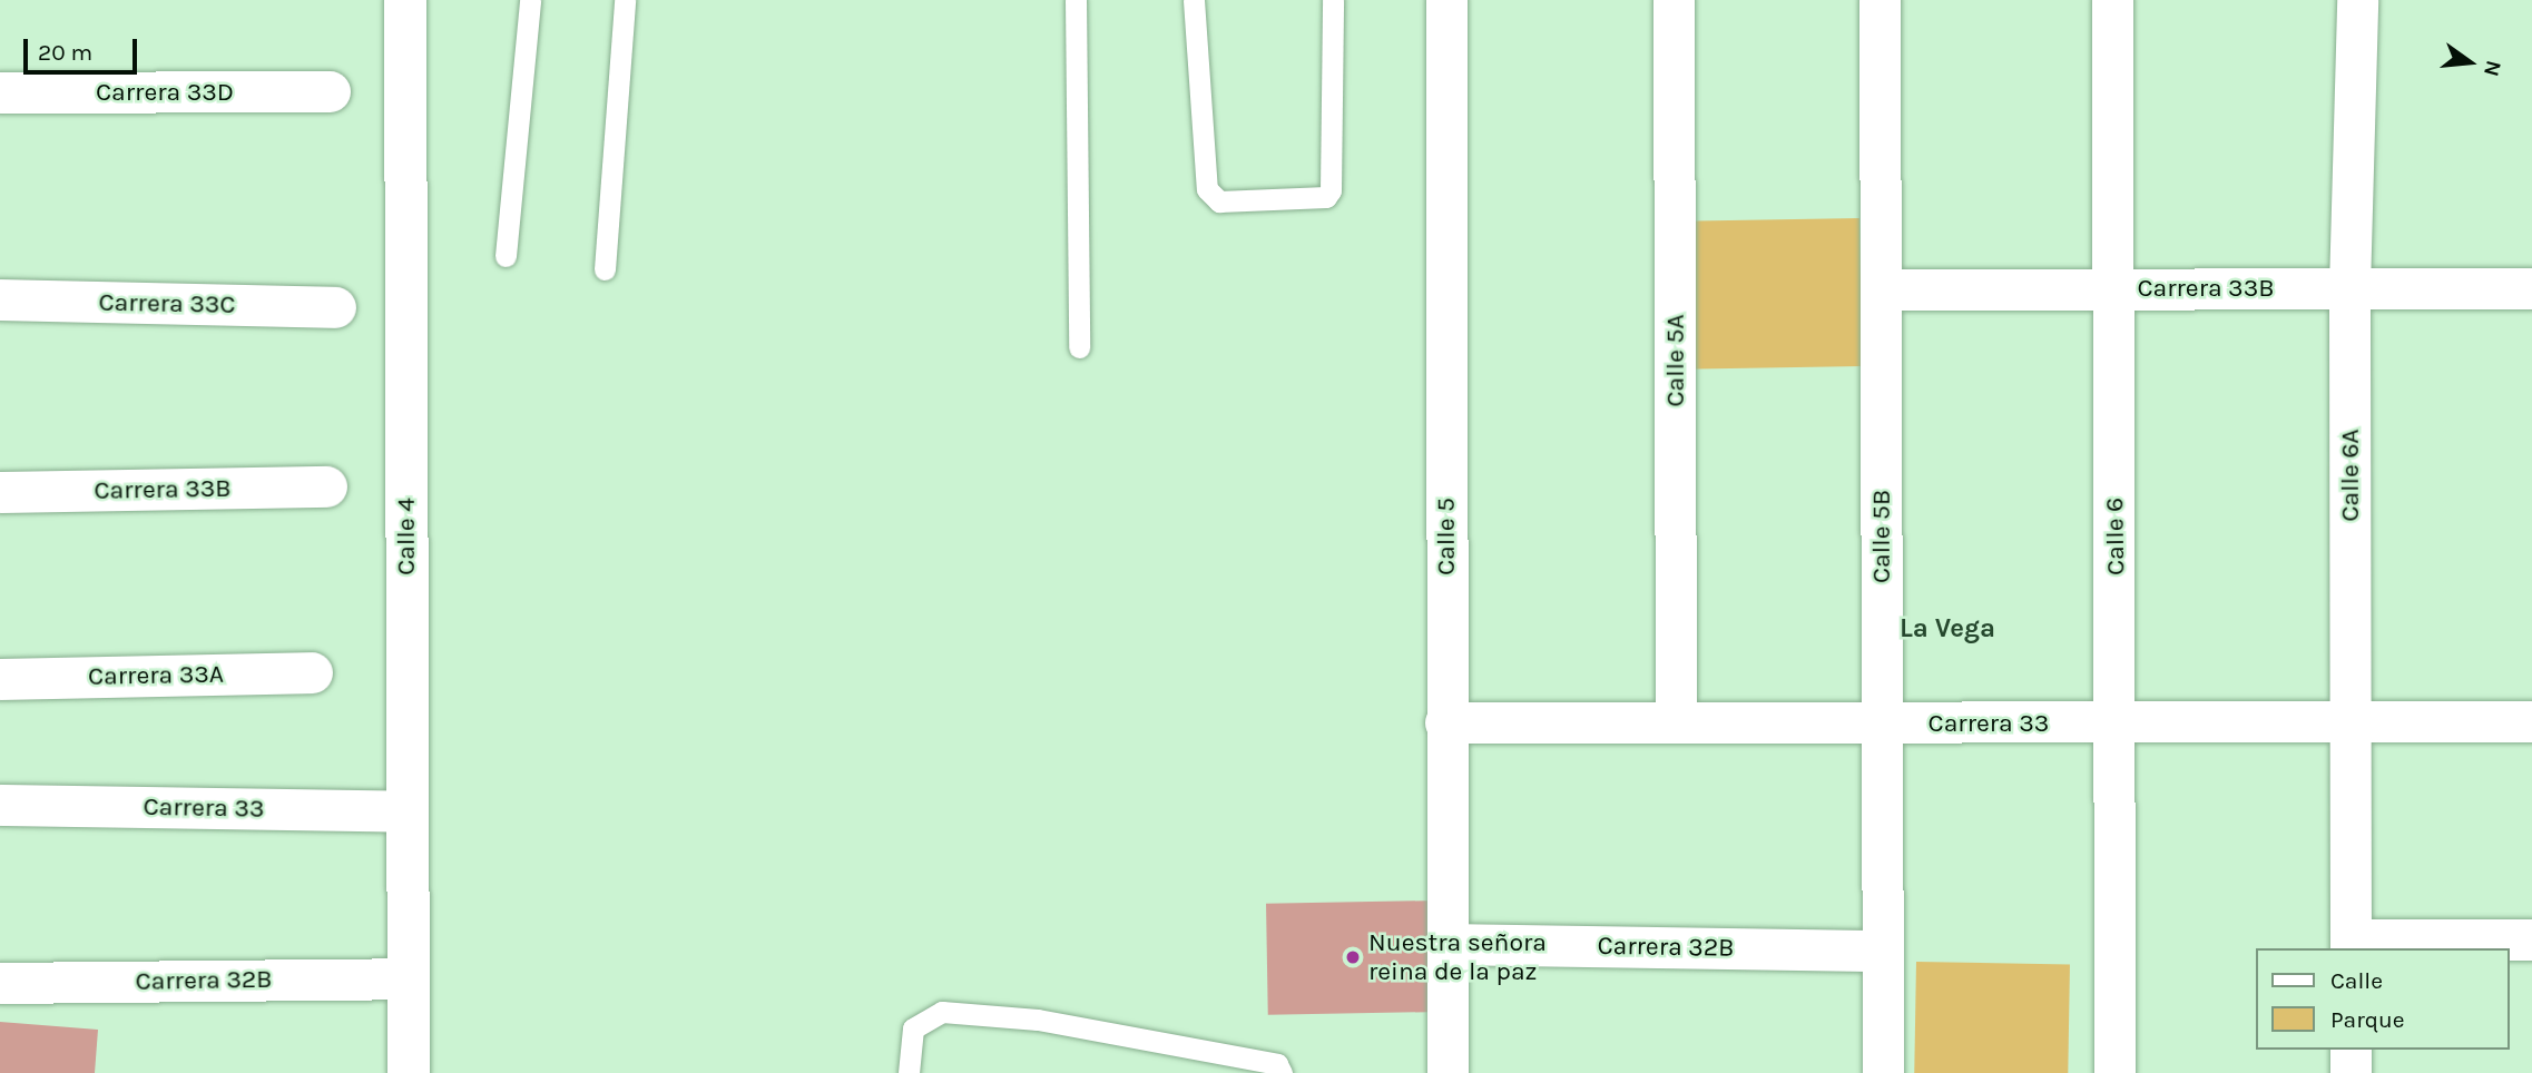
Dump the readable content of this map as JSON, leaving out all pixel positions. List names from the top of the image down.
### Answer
{
  "streets": {
    "street": [
      "Carrera 33D",
      "Carrera 33B",
      "Carrera 33C",
      "Calle 5A",
      "Calle 6A",
      "Calle 4",
      "Calle 5",
      "Calle 5B",
      "Calle 6",
      "Carrera 33A",
      "Carrera 33",
      "Carrera 32B"
    ]
  },
  "crossings": [
    ["Carrera 33B", "Calle 6A"],
    ["Carrera 33B", "Calle 5B"],
    ["Carrera 33B", "Calle 6"],
    ["Calle 5A", "Carrera 33"],
    ["Calle 6A", "Carrera 33"],
    ["Calle 4", "Carrera 33"],
    ["Calle 4", "Carrera 32B"],
    ["Calle 5", "Carrera 33"],
    ["Calle 5", "Carrera 32B"],
    ["Calle 5B", "Carrera 33"],
    ["Calle 5B", "Carrera 32B"],
    ["Calle 6", "Carrera 33"]
  ],
  "districts": ["La Vega"],
  "places": ["Nuestra señora reina de la paz"],
  "legend": ["Calle", "Parque"],
  "scale_bar": "20 m",
  "north": "right"
}
